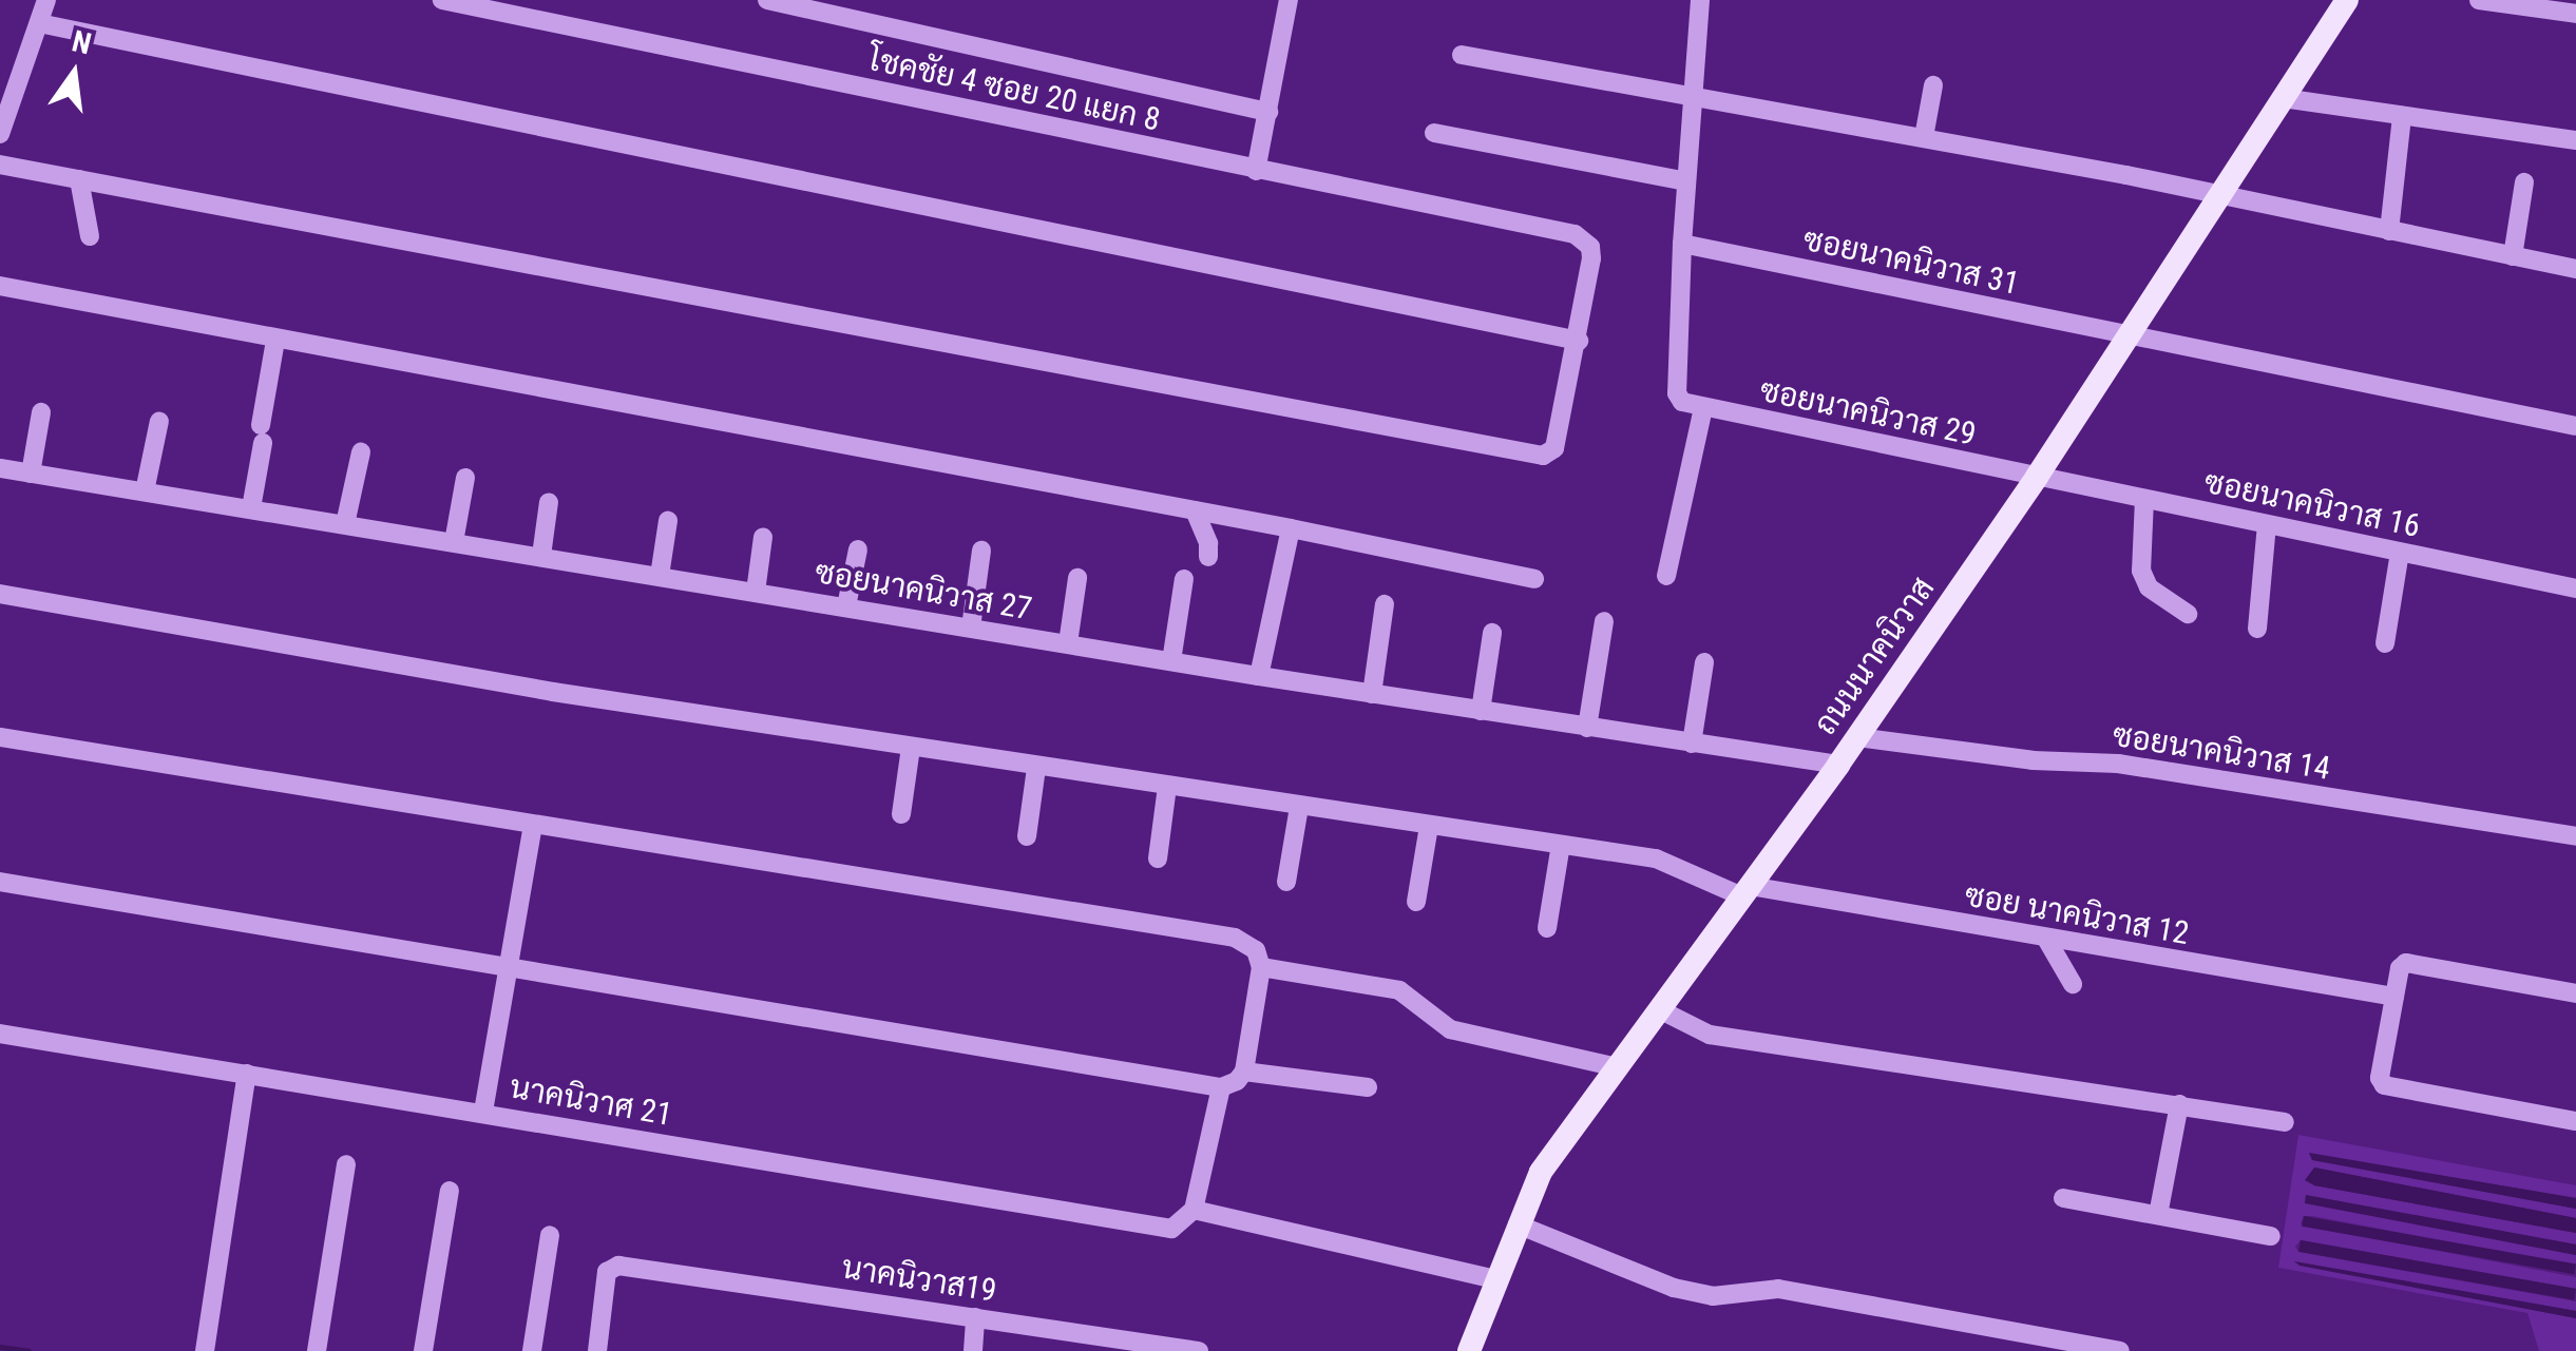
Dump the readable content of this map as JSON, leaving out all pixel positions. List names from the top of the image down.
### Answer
{
  "streets": {
    "main road": ["ถนนนาคนิวาส"],
    "street": [
      "โชคชัย 4 ซอย 20 แยก 8",
      "ซอยนาคนิวาส 31",
      "ซอยนาคนิวาส 29",
      "ซอยนาคนิวาส 16",
      "ซอยนาคนิวาส 27",
      "ซอยนาคนิวาส 14",
      "ซอย นาคนิวาส 12",
      "นาคนิวาศ 21",
      "นาคนิวาส19"
    ]
  },
  "crossings": [
    ["ซอยนาคนิวาส 31", "ถนนนาคนิวาส"],
    ["ซอยนาคนิวาส 29", "ซอยนาคนิวาส 16"],
    ["ซอยนาคนิวาส 29", "ถนนนาคนิวาส"],
    ["ซอยนาคนิวาส 16", "ถนนนาคนิวาส"],
    ["ซอยนาคนิวาส 27", "ถนนนาคนิวาส"],
    ["ถนนนาคนิวาส", "ซอยนาคนิวาส 14"],
    ["ถนนนาคนิวาส", "ซอย นาคนิวาส 12"]
  ],
  "north": "top"
}
